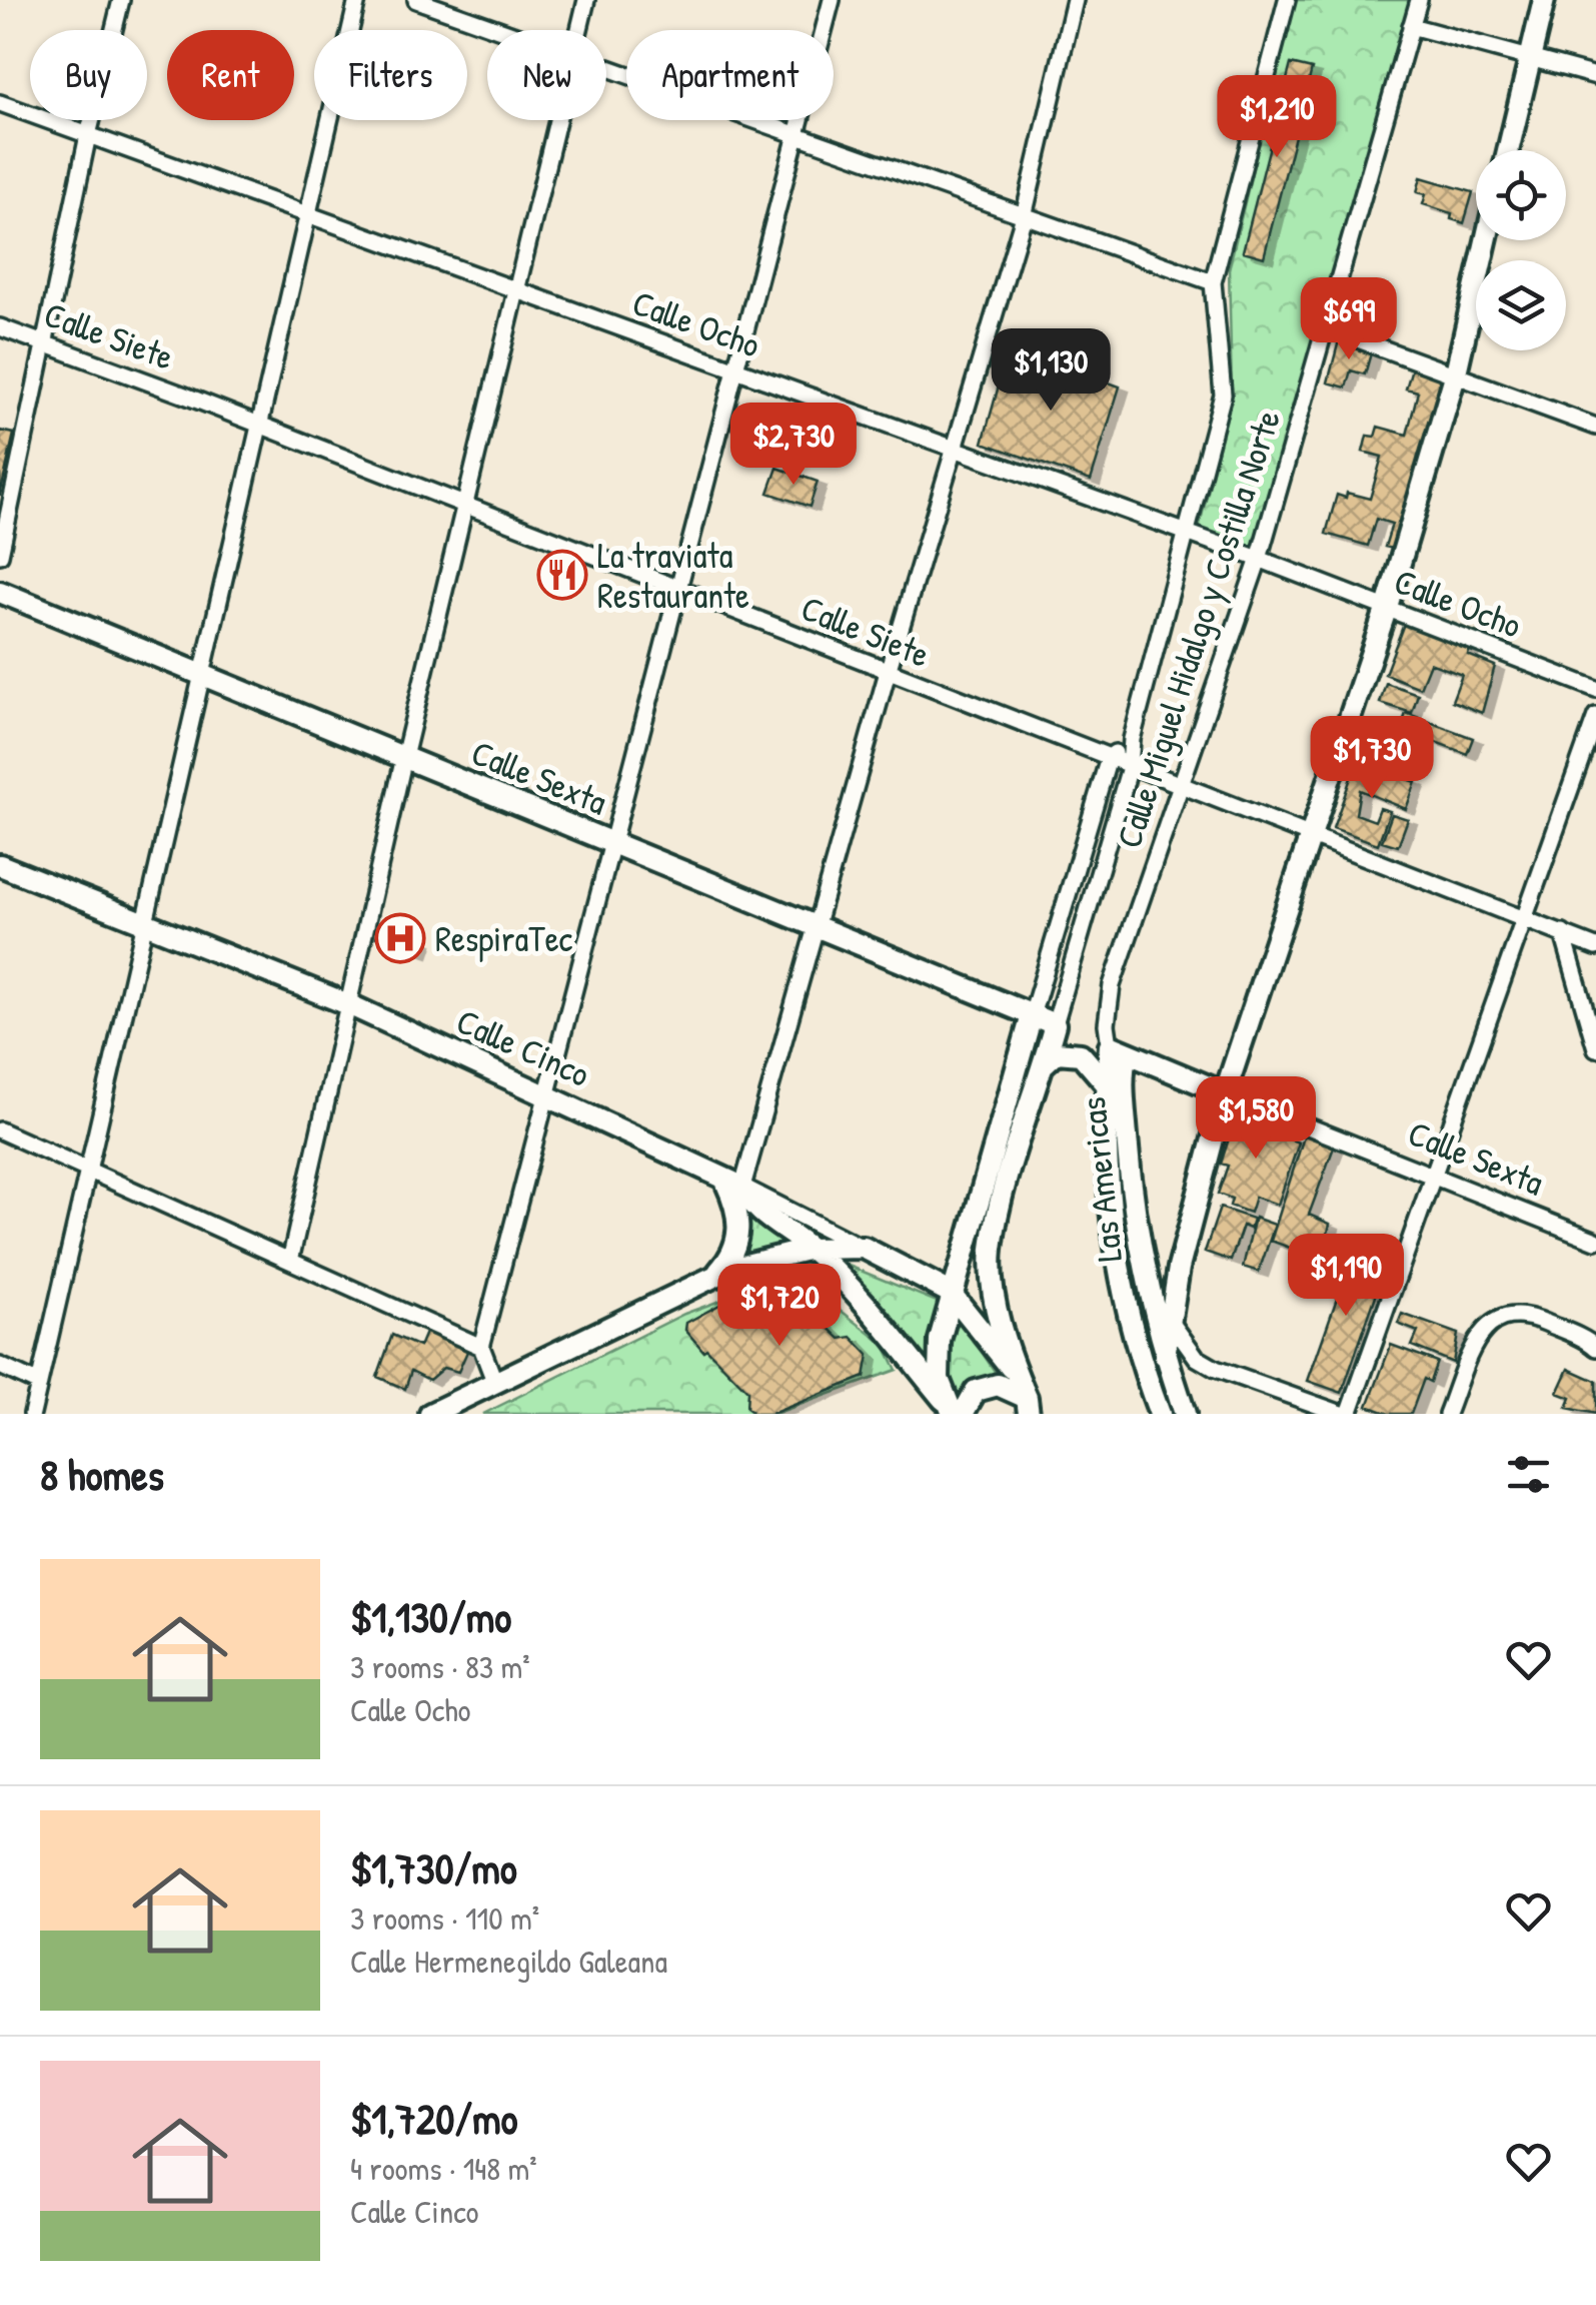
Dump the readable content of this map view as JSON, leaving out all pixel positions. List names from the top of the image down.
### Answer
{
  "streets": {
    "main road": ["Calle Sexta", "Calle Cinco", "Las Americas"],
    "street": ["Calle Ocho", "Calle Siete", "Calle Miguel Hidalgo y Costilla Norte"]
  },
  "crossings": [
    ["Calle Ocho", "Calle Miguel Hidalgo y Costilla Norte"],
    ["Calle Siete", "Calle Miguel Hidalgo y Costilla Norte"],
    ["Calle Miguel Hidalgo y Costilla Norte", "Calle Sexta"],
    ["Calle Miguel Hidalgo y Costilla Norte", "Las Americas"],
    ["Calle Sexta", "Las Americas"]
  ],
  "places": {
    "restaurant": ["La traviata Restaurante"],
    "hospital": ["RespiraTec"]
  },
  "page": {
    "chip": [
      "Buy",
      "Rent",
      "Filters",
      "New",
      "Apartment"
    ],
    "price": [
      "$1,210",
      "$699",
      "$1,130",
      "$2,730",
      "$1,730",
      "$1,580",
      "$1,190",
      "$1,720"
    ],
    "heading": "8 homes",
    "list": [
      {
        "name": "$1,130/mo",
        "note": "3 rooms · 83 m² · Calle Ocho"
      },
      {
        "name": "$1,730/mo",
        "note": "3 rooms · 110 m² · Calle Hermenegildo Galeana"
      },
      {
        "name": "$1,720/mo",
        "note": "4 rooms · 148 m² · Calle Cinco"
      }
    ]
  }
}
